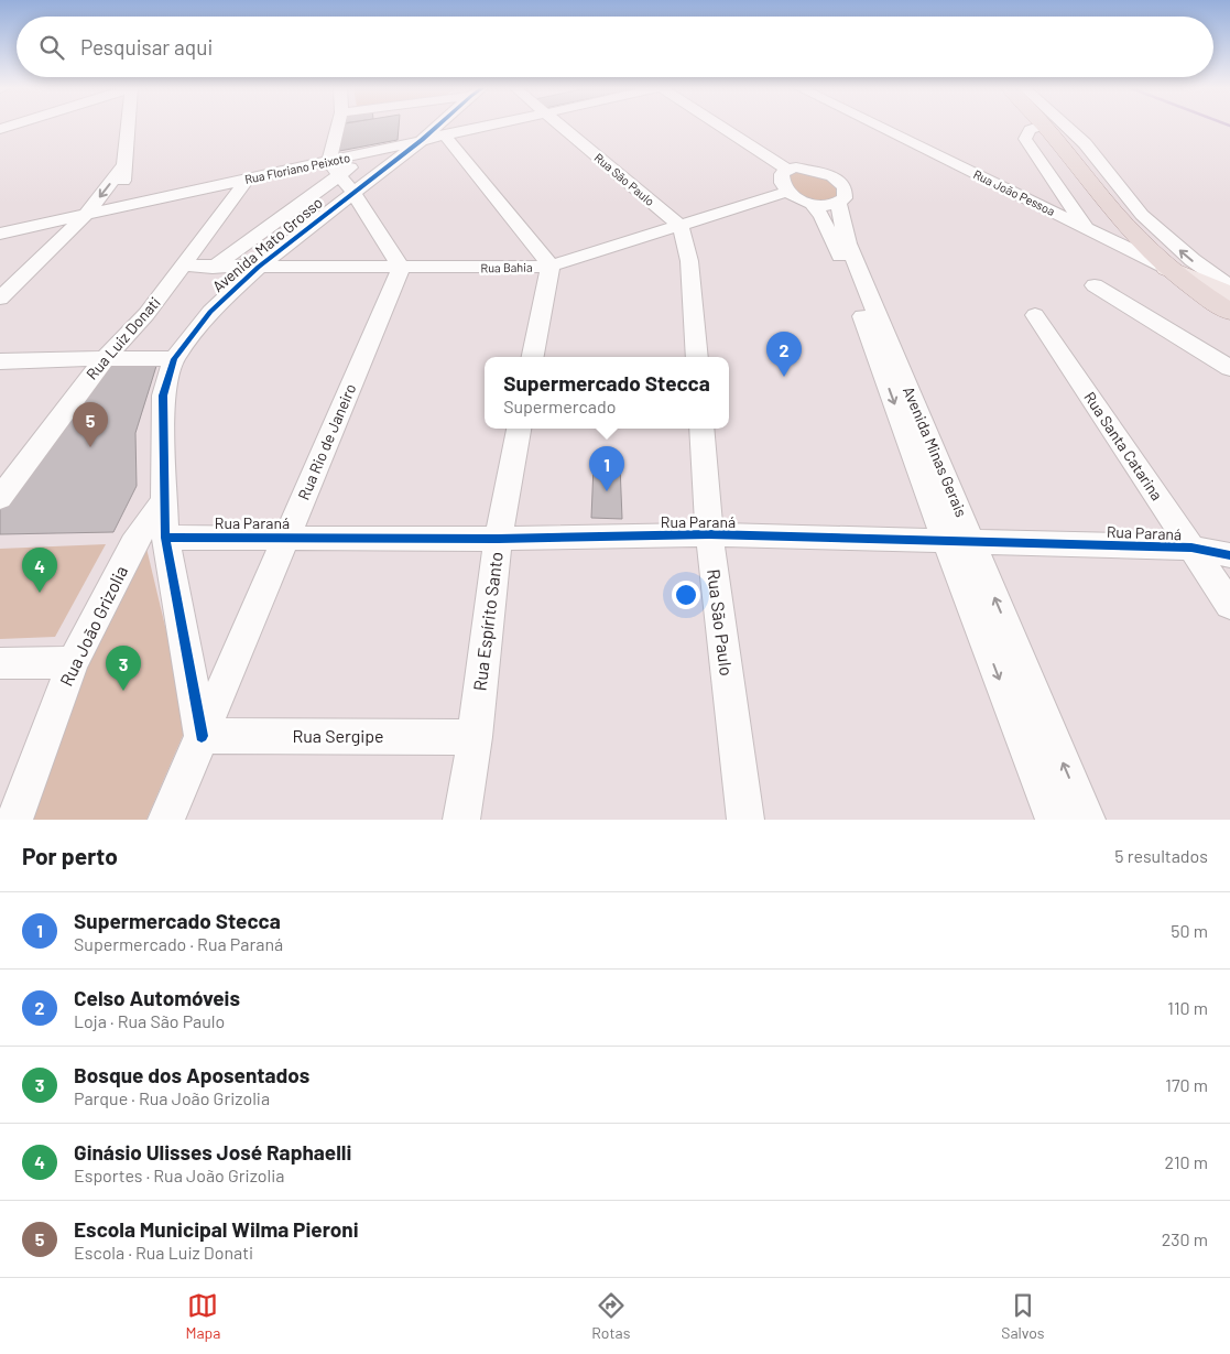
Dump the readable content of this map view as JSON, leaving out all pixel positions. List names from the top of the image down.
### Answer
{
  "streets": {
    "main road": ["Rua João Pessoa"],
    "street": [
      "Rua Floriano Peixoto",
      "Rua São Paulo",
      "Avenida Mato Grosso",
      "Rua Bahia",
      "Rua Luiz Donati",
      "Rua Rio de Janeiro",
      "Rua Santa Catarina",
      "Avenida Minas Gerais",
      "Rua Paraná",
      "Rua Espírito Santo",
      "Rua João Grizolia",
      "Rua Sergipe"
    ]
  },
  "crossings": [
    ["Rua Floriano Peixoto", "Avenida Mato Grosso"],
    ["Rua Floriano Peixoto", "Rua Luiz Donati"],
    ["Rua São Paulo", "Rua Bahia"],
    ["Rua São Paulo", "Rua Paraná"],
    ["Avenida Mato Grosso", "Rua Bahia"],
    ["Avenida Mato Grosso", "Rua Luiz Donati"],
    ["Avenida Mato Grosso", "Rua Rio de Janeiro"],
    ["Avenida Mato Grosso", "Rua Paraná"],
    ["Avenida Mato Grosso", "Rua João Grizolia"],
    ["Avenida Mato Grosso", "Rua Sergipe"],
    ["Rua Bahia", "Rua Luiz Donati"],
    ["Rua Bahia", "Rua Rio de Janeiro"],
    ["Rua Rio de Janeiro", "Rua Paraná"],
    ["Rua Rio de Janeiro", "Rua Sergipe"],
    ["Rua Santa Catarina", "Rua Paraná"],
    ["Avenida Minas Gerais", "Rua Paraná"],
    ["Rua Paraná", "Rua Espírito Santo"],
    ["Rua Espírito Santo", "Rua Sergipe"]
  ],
  "page": {
    "search": "Pesquisar aqui",
    "pins": [
      "2",
      "5",
      "1",
      "4",
      "3"
    ],
    "popup": ["Supermercado Stecca", "Supermercado"],
    "heading": ["Por perto", "5 resultados"],
    "list": [
      {
        "mark": "1",
        "name": "Supermercado Stecca",
        "note": "Supermercado · Rua Paraná",
        "value": "50 m"
      },
      {
        "mark": "2",
        "name": "Celso Automóveis",
        "note": "Loja · Rua São Paulo",
        "value": "110 m"
      },
      {
        "mark": "3",
        "name": "Bosque dos Aposentados",
        "note": "Parque · Rua João Grizolia",
        "value": "170 m"
      },
      {
        "mark": "4",
        "name": "Ginásio Ulisses José Raphaelli",
        "note": "Esportes · Rua João Grizolia",
        "value": "210 m"
      },
      {
        "mark": "5",
        "name": "Escola Municipal Wilma Pieroni",
        "note": "Escola · Rua Luiz Donati",
        "value": "230 m"
      }
    ],
    "nav": ["Mapa", "Rotas", "Salvos"]
  }
}
